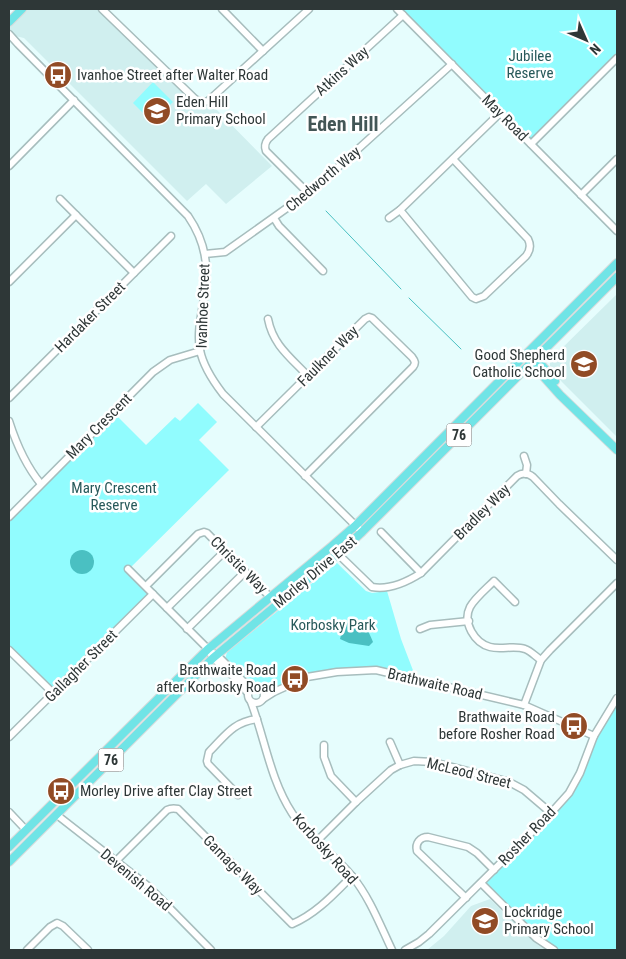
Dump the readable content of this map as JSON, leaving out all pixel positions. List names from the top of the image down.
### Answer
{
  "streets": {
    "main road": ["76", "Morley Drive East"],
    "street": [
      "Atkins Way",
      "May Road",
      "Chedworth Way",
      "Ivanhoe Street",
      "Hardaker Street",
      "Faulkner Way",
      "Mary Crescent",
      "Bradley Way",
      "Christie Way",
      "Gallagher Street",
      "Brathwaite Road",
      "McLeod Street",
      "Rosher Road",
      "Korbosky Road",
      "Gamage Way",
      "Devenish Road"
    ]
  },
  "crossings": [
    ["Atkins Way", "May Road"],
    ["Atkins Way", "Chedworth Way"],
    ["May Road", "Chedworth Way"],
    ["Chedworth Way", "Ivanhoe Street"],
    ["Ivanhoe Street", "Faulkner Way"],
    ["Ivanhoe Street", "Mary Crescent"],
    ["Ivanhoe Street", "Morley Drive East"],
    ["Bradley Way", "Morley Drive East"],
    ["Christie Way", "Morley Drive East"],
    ["Morley Drive East", "Devenish Road"],
    ["Brathwaite Road", "Rosher Road"],
    ["Brathwaite Road", "Korbosky Road"],
    ["McLeod Street", "Rosher Road"],
    ["McLeod Street", "Korbosky Road"],
    ["Korbosky Road", "Gamage Way"],
    ["Gamage Way", "Devenish Road"]
  ],
  "districts": ["Eden Hill"],
  "parks": ["Jubilee Reserve", "Mary Crescent Reserve", "Korbosky Park"],
  "places": {
    "bus stop": [
      "Ivanhoe Street after Walter Road",
      "Brathwaite Road after Korbosky Road",
      "Brathwaite Road before Rosher Road",
      "Morley Drive after Clay Street"
    ],
    "school or university": ["Eden Hill Primary School", "Good Shepherd Catholic School", "Lockridge Primary School"]
  },
  "north": "bottom right"
}
